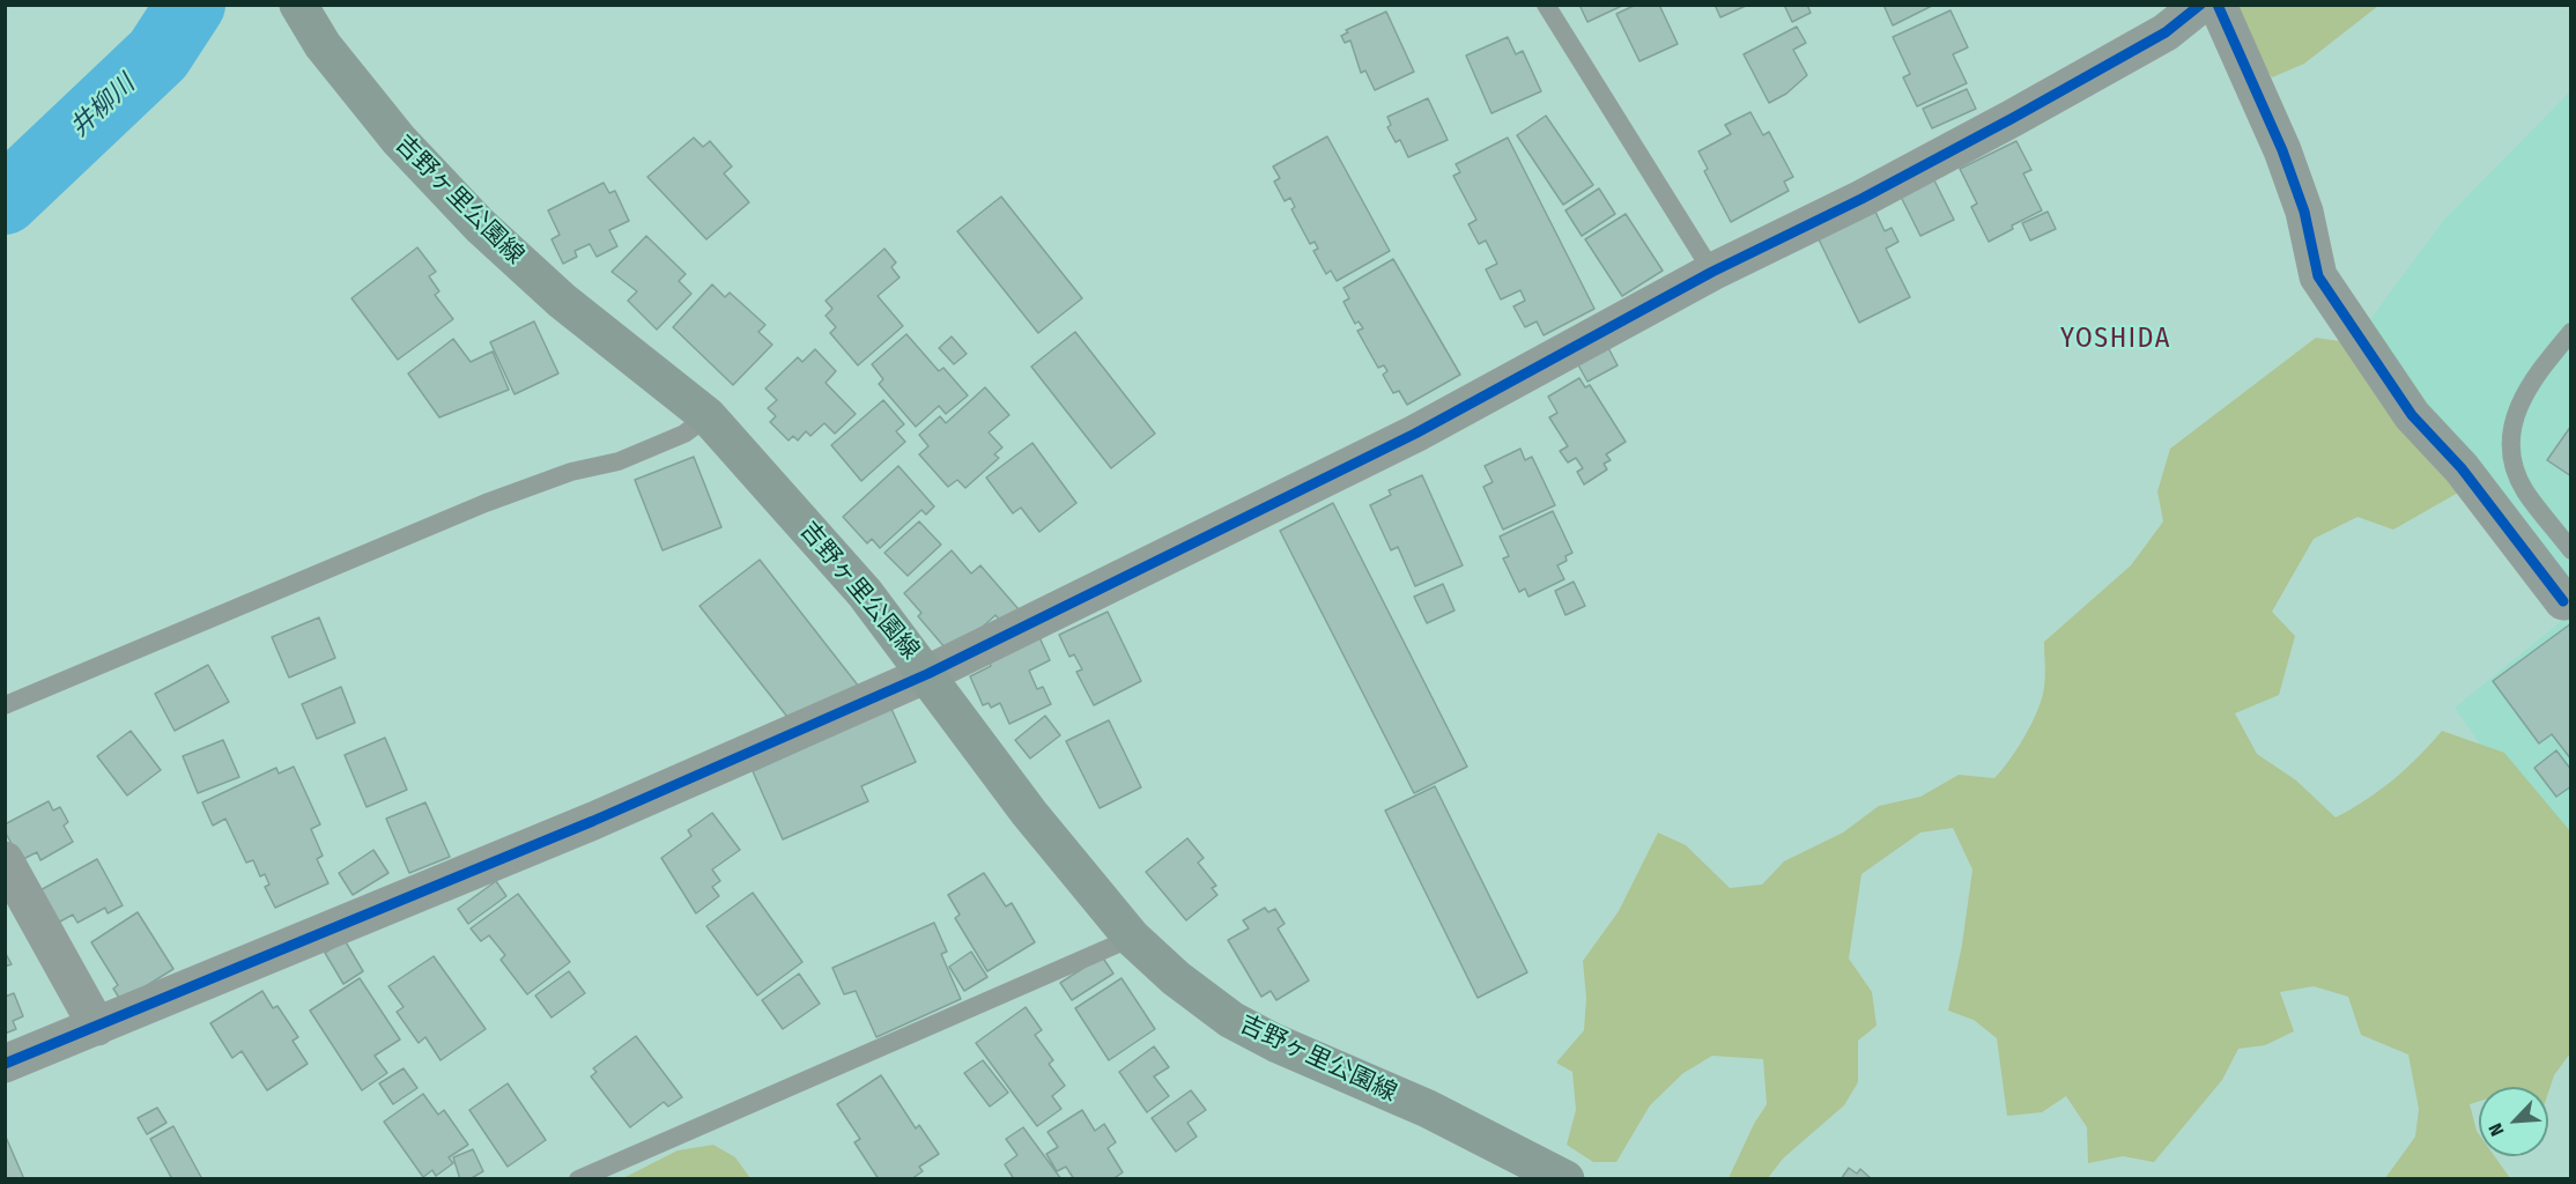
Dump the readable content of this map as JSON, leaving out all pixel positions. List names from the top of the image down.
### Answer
{
  "streets": {
    "main road": ["吉野ヶ里公園線"]
  },
  "districts": ["YOSHIDA"],
  "water": ["井柳川"],
  "north": "bottom left"
}
